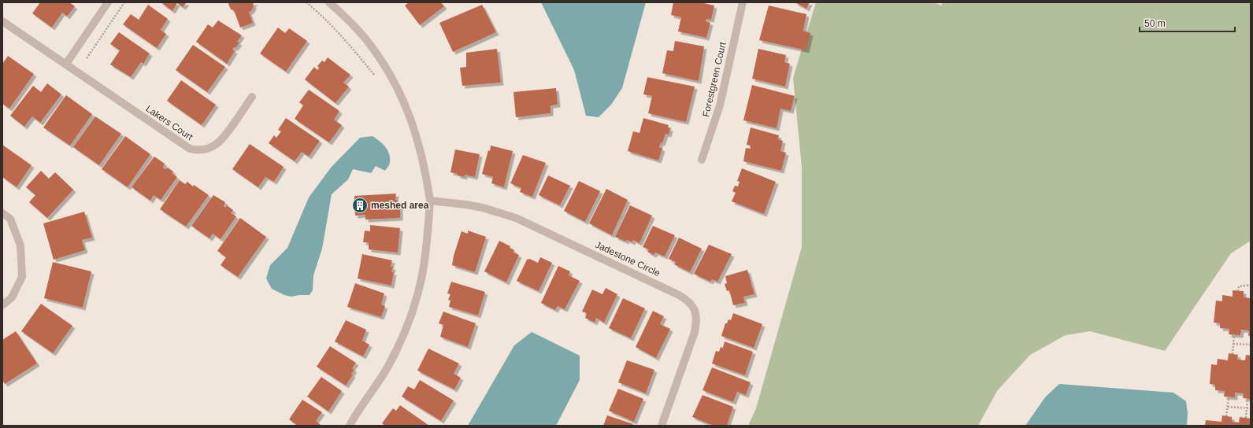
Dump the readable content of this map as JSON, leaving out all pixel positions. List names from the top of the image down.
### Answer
{
  "streets": {
    "street": ["Forestgreen Court", "Lakers Court", "Jadestone Circle"]
  },
  "places": {
    "building": ["meshed area"]
  },
  "scale_bar": "50 m"
}
